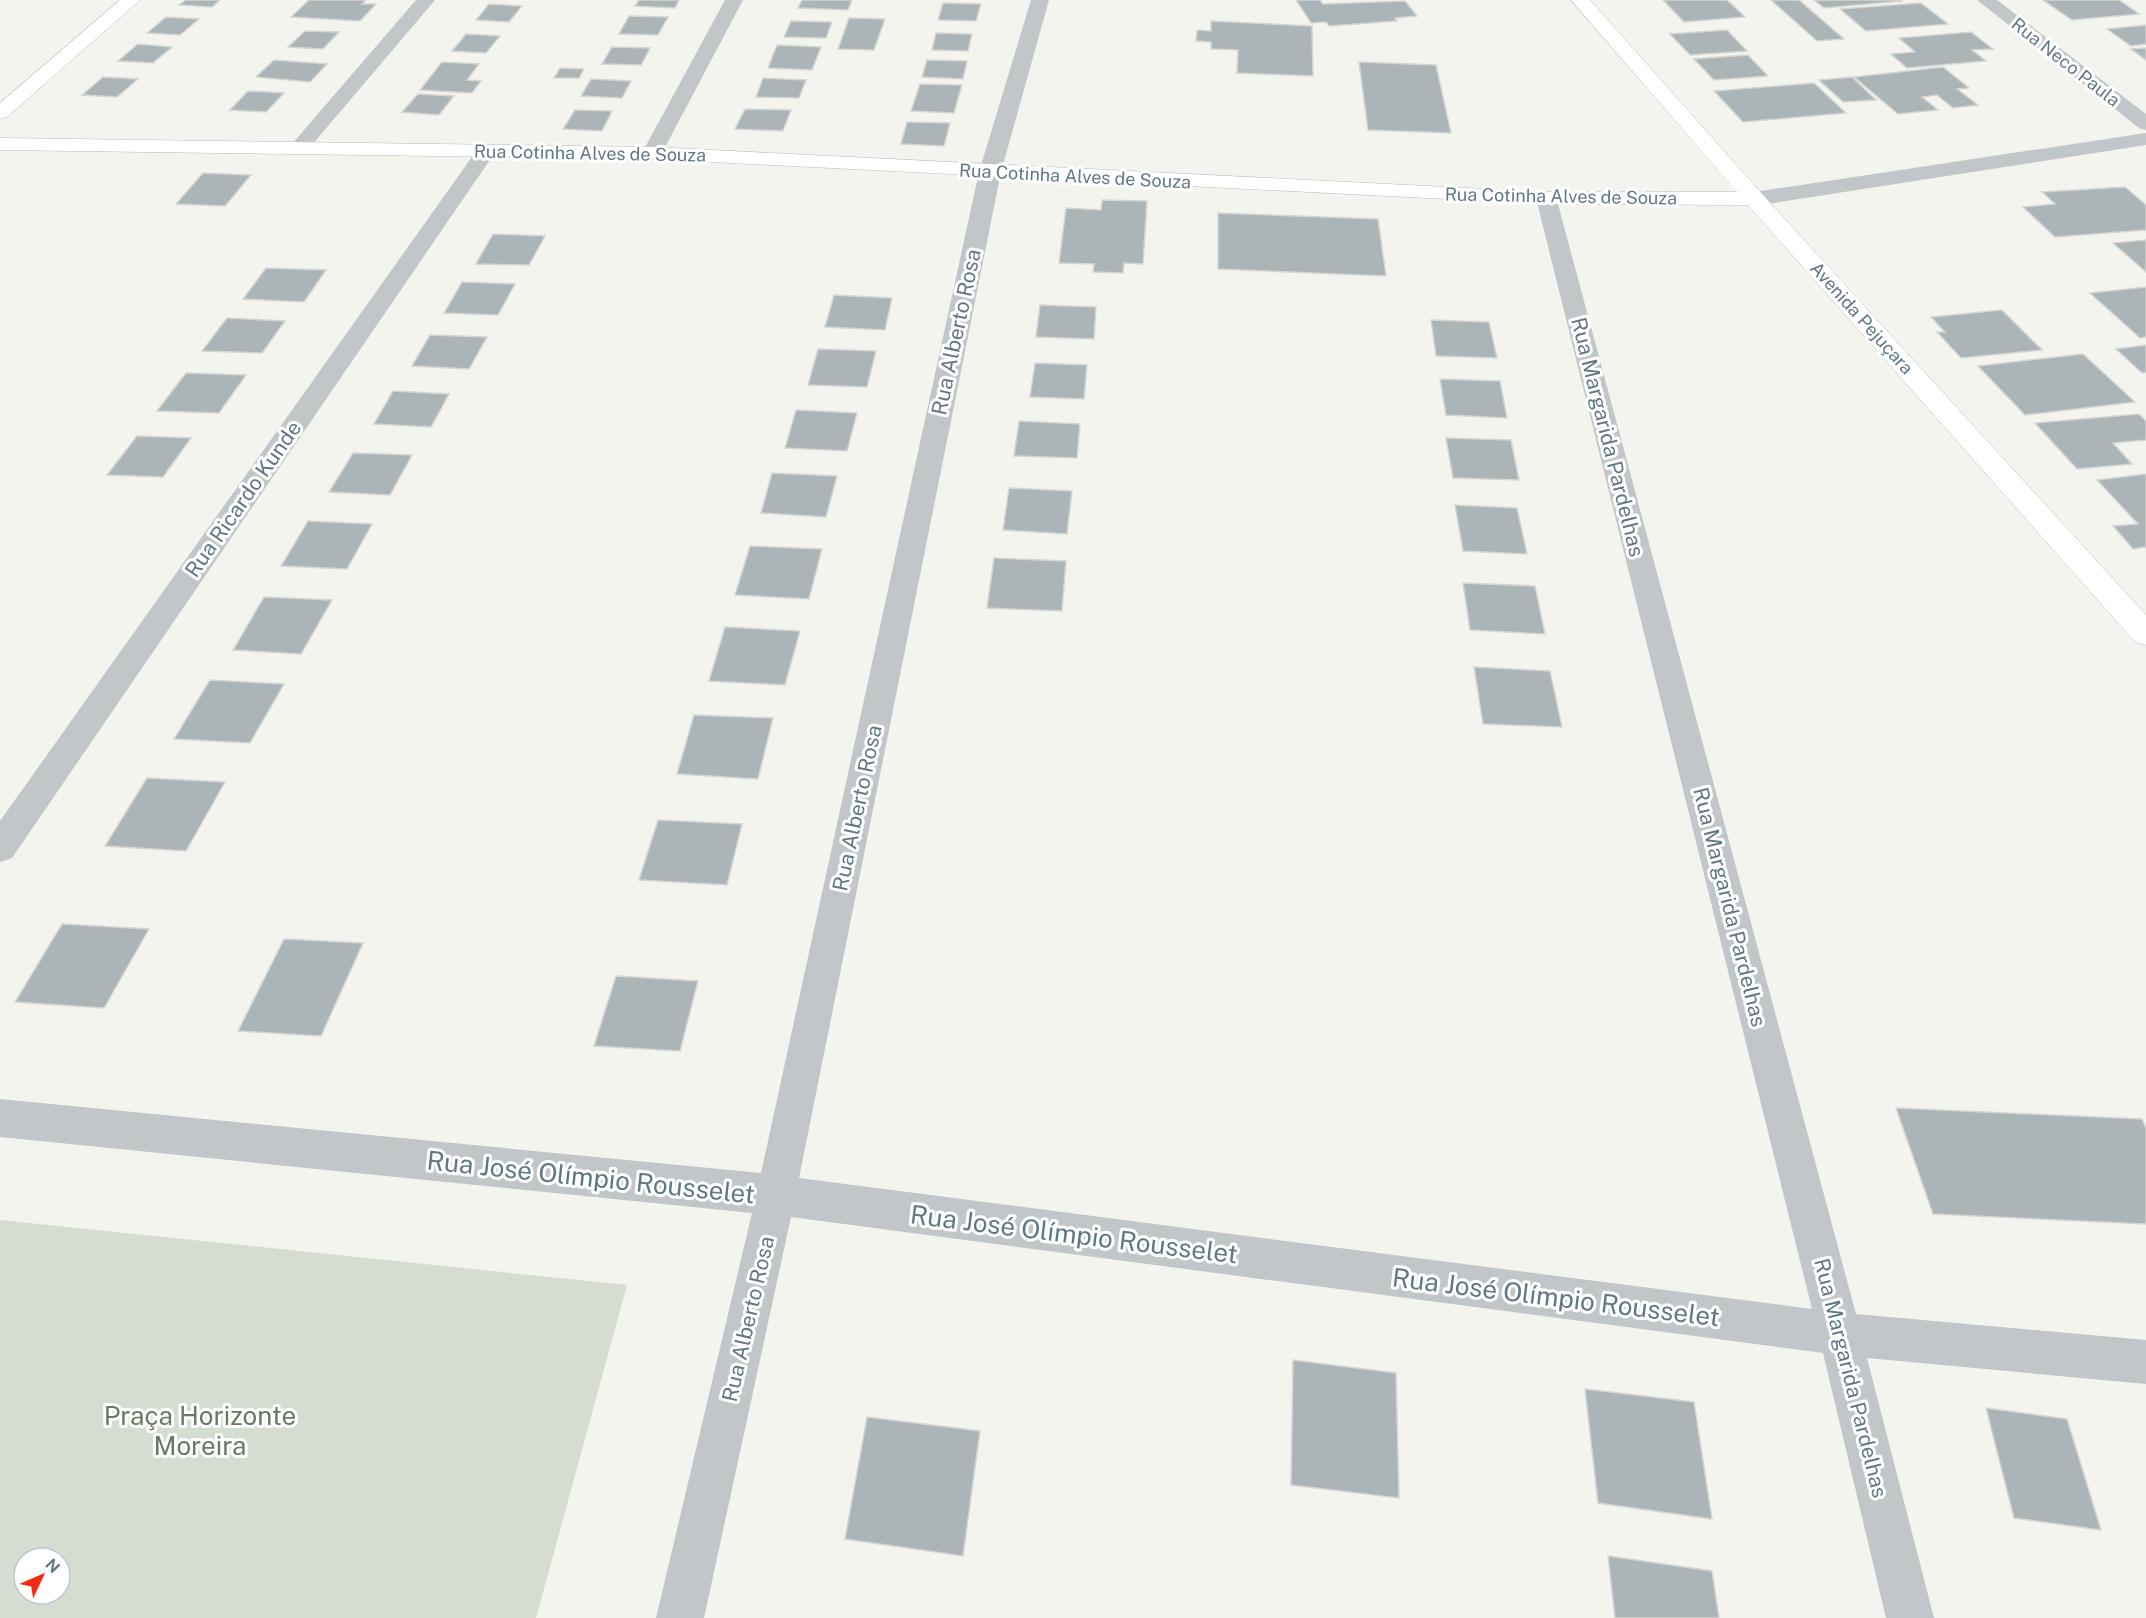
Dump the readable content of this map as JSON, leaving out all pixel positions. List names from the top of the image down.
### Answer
{
  "streets": {
    "street": [
      "Rua Neco Paula",
      "Rua Cotinha Alves de Souza",
      "Avenida Pejuçara",
      "Rua Alberto Rosa",
      "Rua Margarida Pardelhas",
      "Rua Ricardo Kunde",
      "Rua José Olímpio Rousselet"
    ]
  },
  "crossings": [
    ["Rua Cotinha Alves de Souza", "Avenida Pejuçara"],
    ["Rua Cotinha Alves de Souza", "Rua Alberto Rosa"],
    ["Rua Cotinha Alves de Souza", "Rua Margarida Pardelhas"],
    ["Rua Cotinha Alves de Souza", "Rua Ricardo Kunde"],
    ["Rua Alberto Rosa", "Rua José Olímpio Rousselet"],
    ["Rua Margarida Pardelhas", "Rua José Olímpio Rousselet"]
  ],
  "parks": ["Praça Horizonte Moreira"],
  "north": "top right"
}
